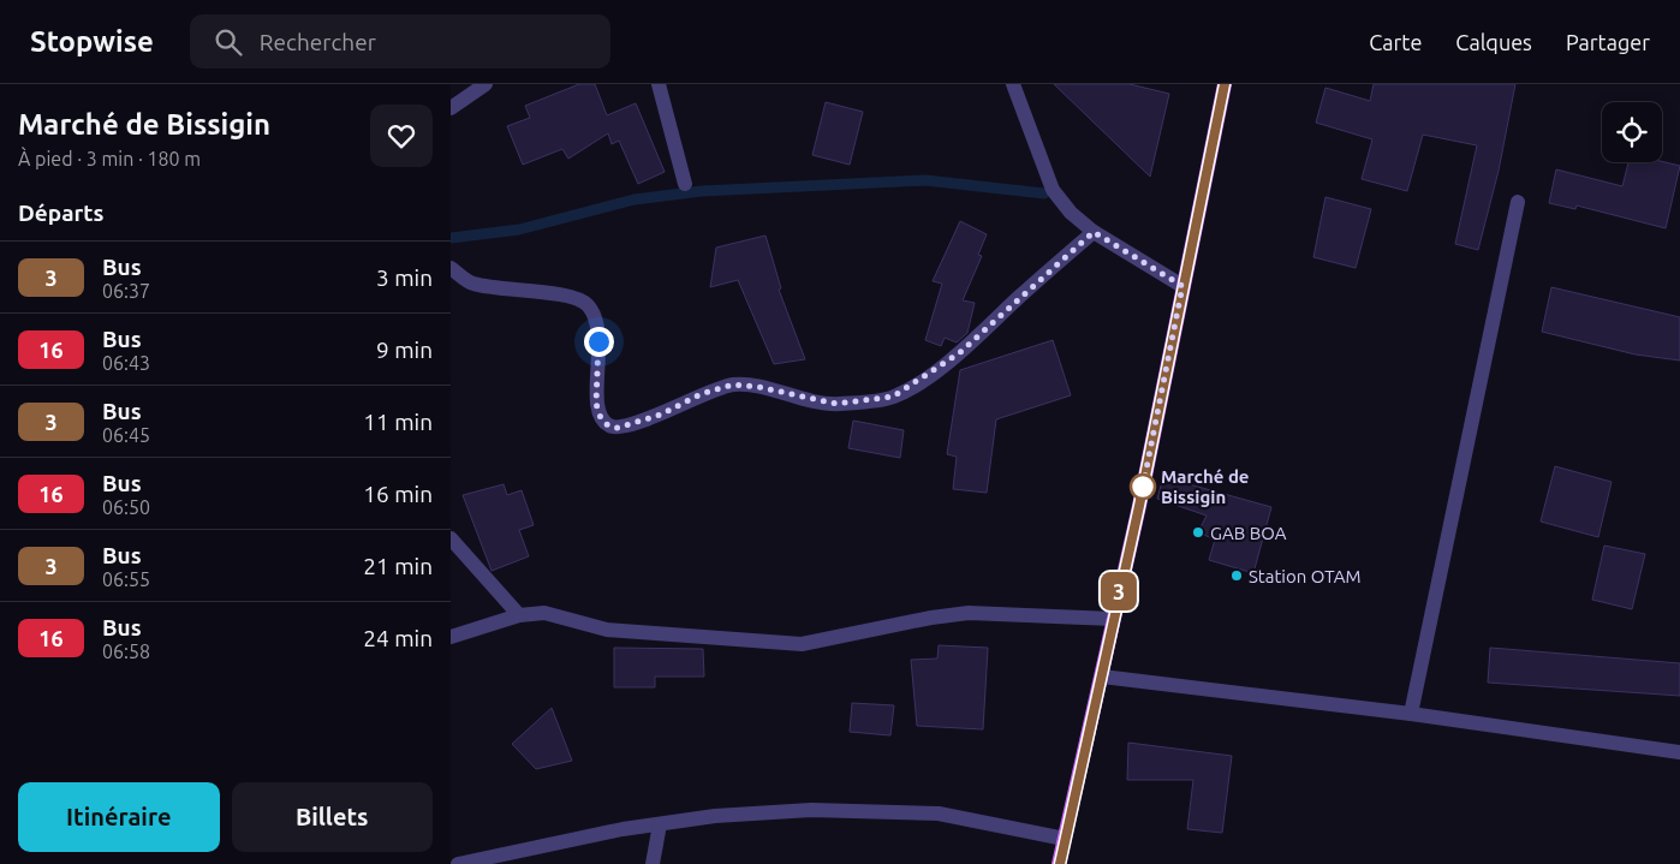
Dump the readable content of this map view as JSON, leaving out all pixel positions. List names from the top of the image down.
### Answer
{
  "places": ["Marché de Bissigin", "GAB BOA", "Station OTAM"],
  "lines": ["bus line 3"],
  "page": {
    "header": "Stopwise",
    "search": "Rechercher",
    "nav": ["Carte", "Calques", "Partager"],
    "heading": [
      ["Marché de Bissigin", "À pied · 3 min · 180 m"],
      "Départs"
    ],
    "on_map": "3",
    "list": [
      {
        "mark": "3",
        "name": "Bus",
        "note": "06:37",
        "value": "3 min"
      },
      {
        "mark": "16",
        "name": "Bus",
        "note": "06:43",
        "value": "9 min"
      },
      {
        "mark": "3",
        "name": "Bus",
        "note": "06:45",
        "value": "11 min"
      },
      {
        "mark": "16",
        "name": "Bus",
        "note": "06:50",
        "value": "16 min"
      },
      {
        "mark": "3",
        "name": "Bus",
        "note": "06:55",
        "value": "21 min"
      },
      {
        "mark": "16",
        "name": "Bus",
        "note": "06:58",
        "value": "24 min"
      }
    ],
    "buttons": ["Itinéraire", "Billets"]
  }
}
